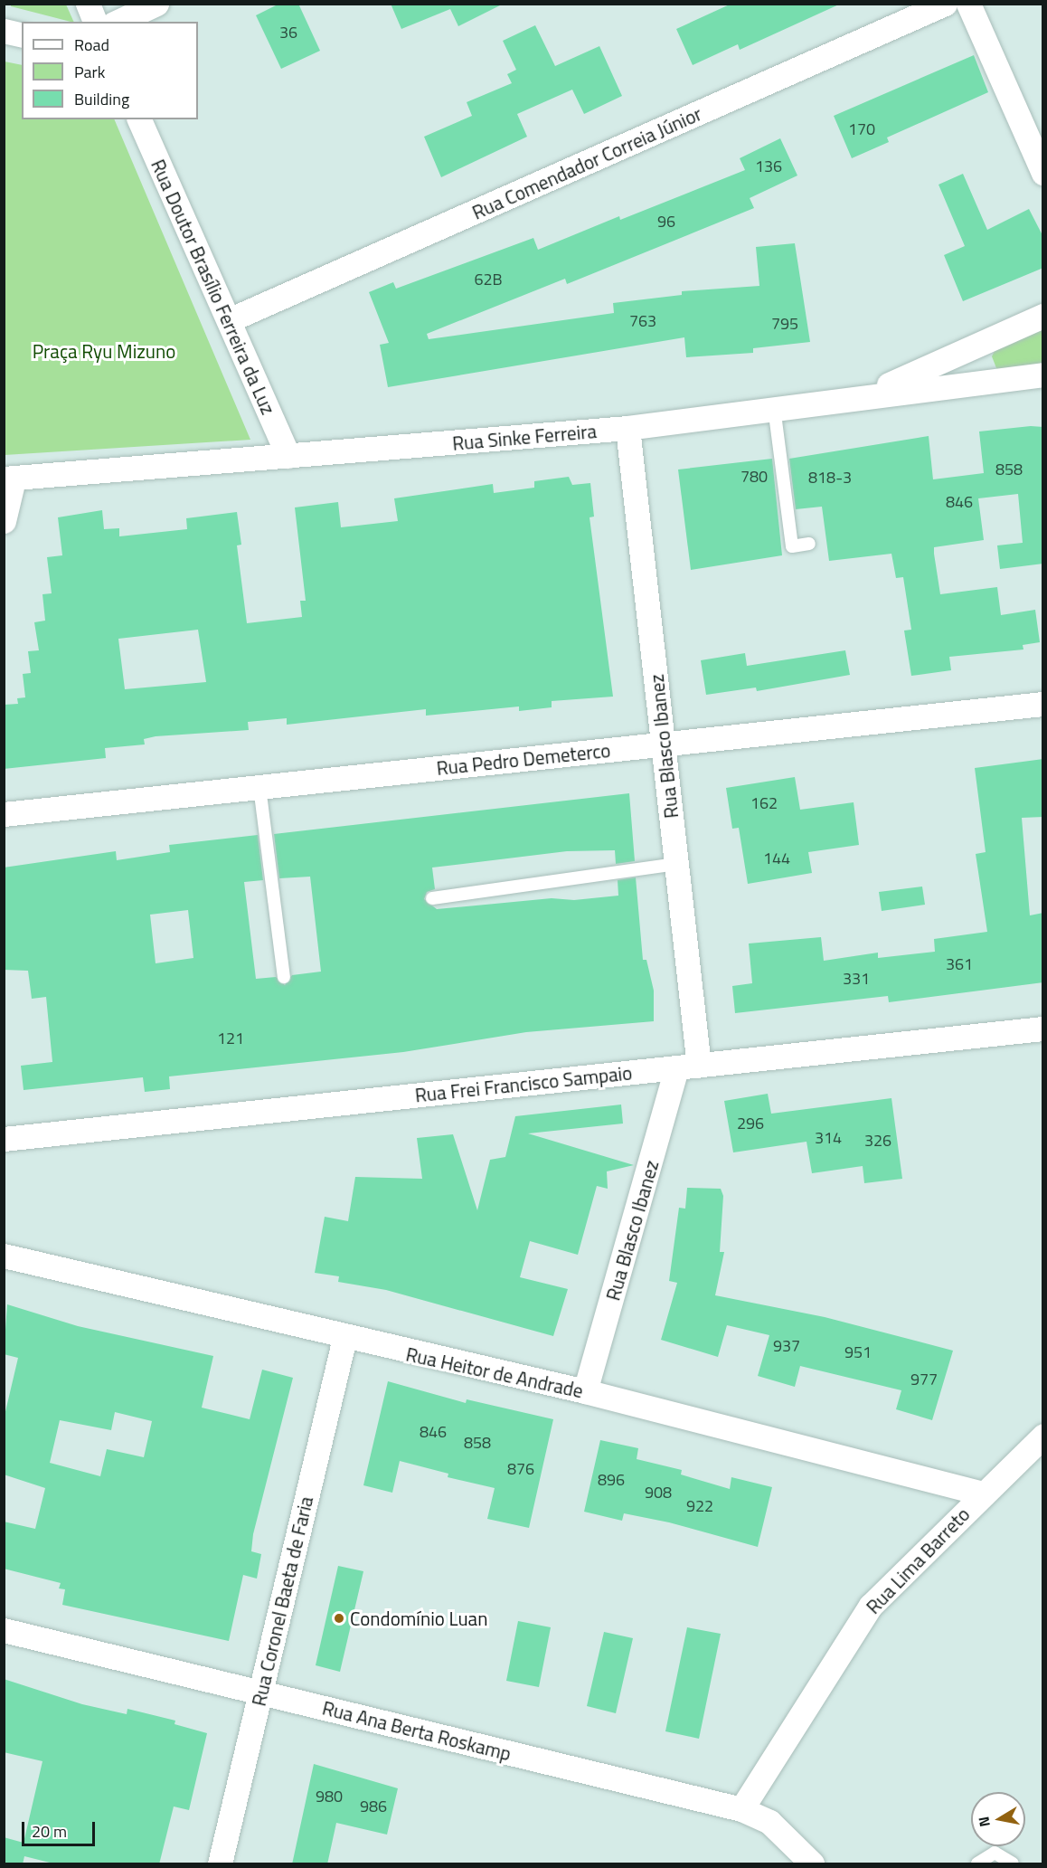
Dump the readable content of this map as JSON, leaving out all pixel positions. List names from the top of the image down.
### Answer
{
  "streets": {
    "street": [
      "Rua Comendador Correia Júnior",
      "Rua Doutor Brasílio Ferreira da Luz",
      "Rua Sinke Ferreira",
      "Rua Blasco Ibanez",
      "Rua Pedro Demeterco",
      "Rua Frei Francisco Sampaio",
      "Rua Heitor de Andrade",
      "Rua Lima Barreto",
      "Rua Coronel Baeta de Faria",
      "Rua Ana Berta Roskamp"
    ]
  },
  "crossings": [
    ["Rua Comendador Correia Júnior", "Rua Doutor Brasílio Ferreira da Luz"],
    ["Rua Doutor Brasílio Ferreira da Luz", "Rua Sinke Ferreira"],
    ["Rua Sinke Ferreira", "Rua Blasco Ibanez"],
    ["Rua Blasco Ibanez", "Rua Pedro Demeterco"],
    ["Rua Blasco Ibanez", "Rua Frei Francisco Sampaio"],
    ["Rua Blasco Ibanez", "Rua Heitor de Andrade"],
    ["Rua Heitor de Andrade", "Rua Lima Barreto"],
    ["Rua Heitor de Andrade", "Rua Coronel Baeta de Faria"],
    ["Rua Lima Barreto", "Rua Ana Berta Roskamp"],
    ["Rua Coronel Baeta de Faria", "Rua Ana Berta Roskamp"]
  ],
  "parks": ["Praça Ryu Mizuno"],
  "places": ["Condomínio Luan"],
  "house_numbers": [
    "36",
    "170",
    "136",
    "96",
    "62B",
    "763",
    "795",
    "858",
    "780",
    "818-3",
    "846",
    "162",
    "144",
    "361",
    "331",
    "121",
    "296",
    "314",
    "326",
    "937",
    "951",
    "977",
    "846",
    "858",
    "876",
    "896",
    "908",
    "922",
    "980",
    "986"
  ],
  "legend": ["Road", "Park", "Building"],
  "scale_bar": "20 m",
  "north": "left"
}
